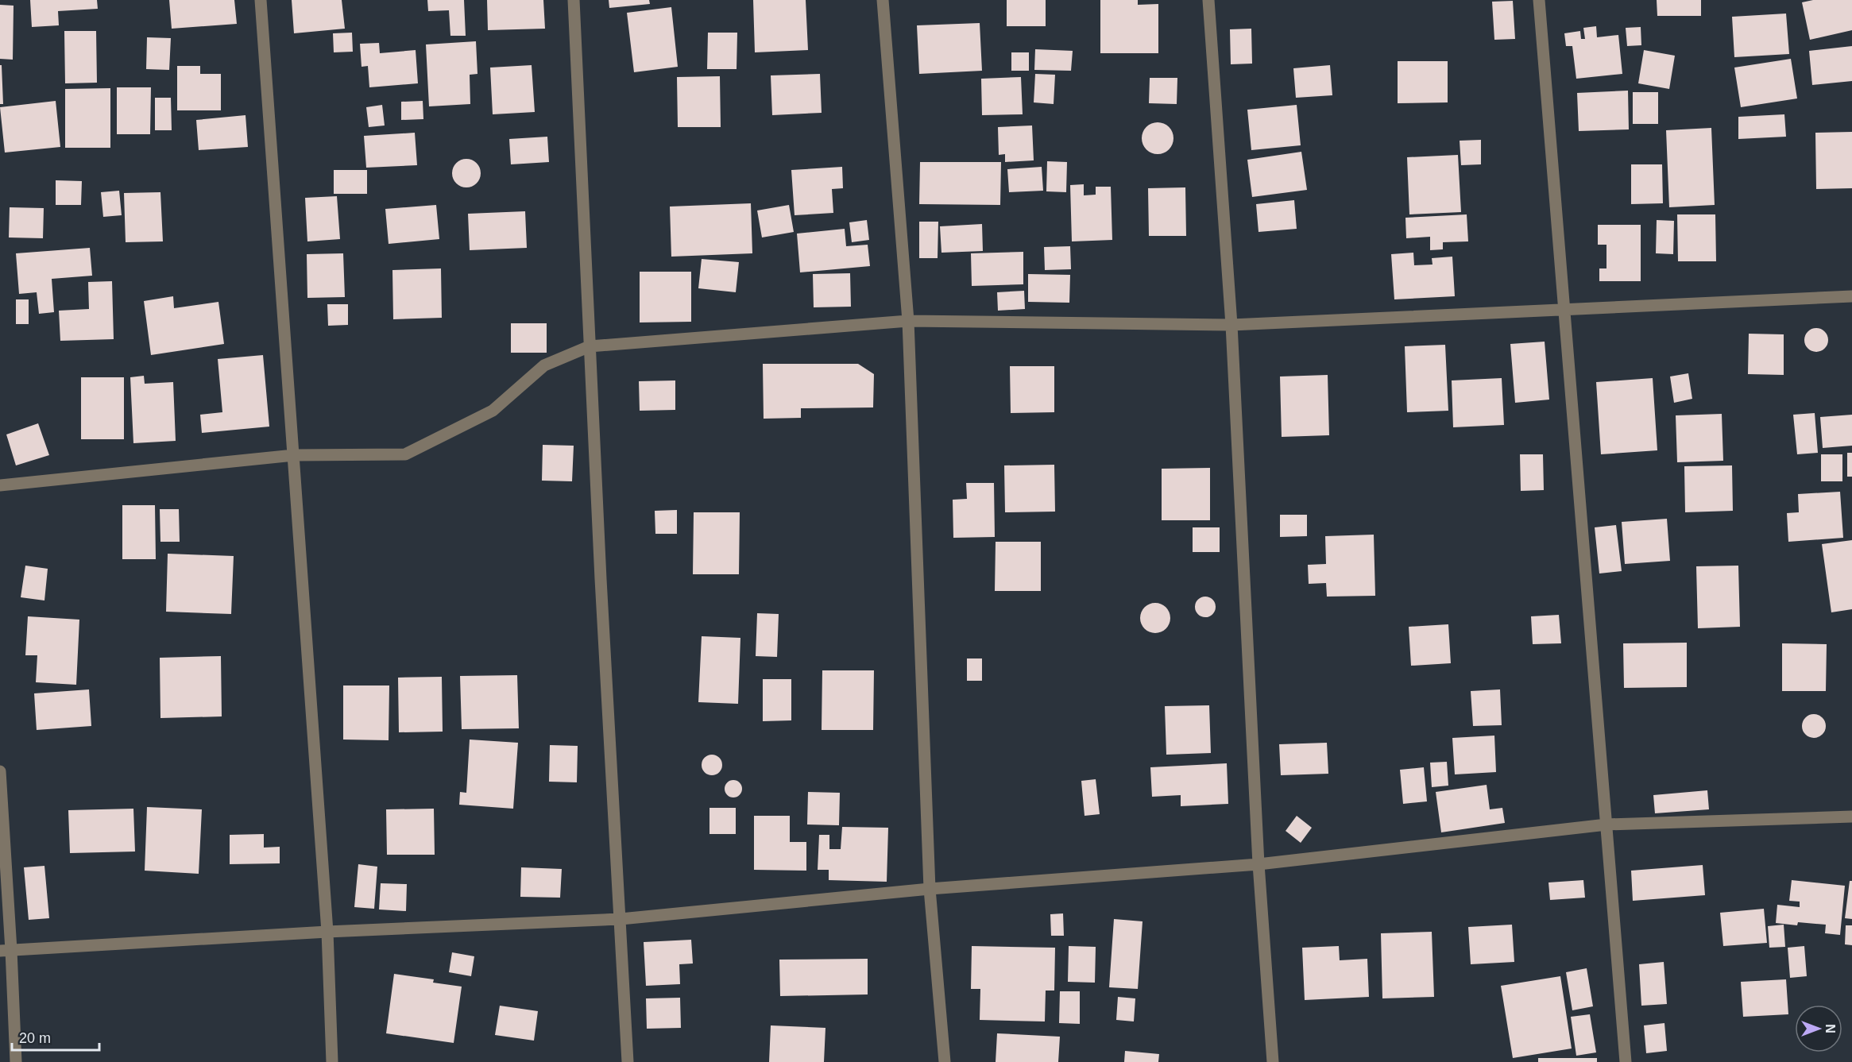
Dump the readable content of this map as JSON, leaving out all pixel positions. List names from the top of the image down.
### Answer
{
  "scale_bar": "20 m",
  "north": "right"
}
